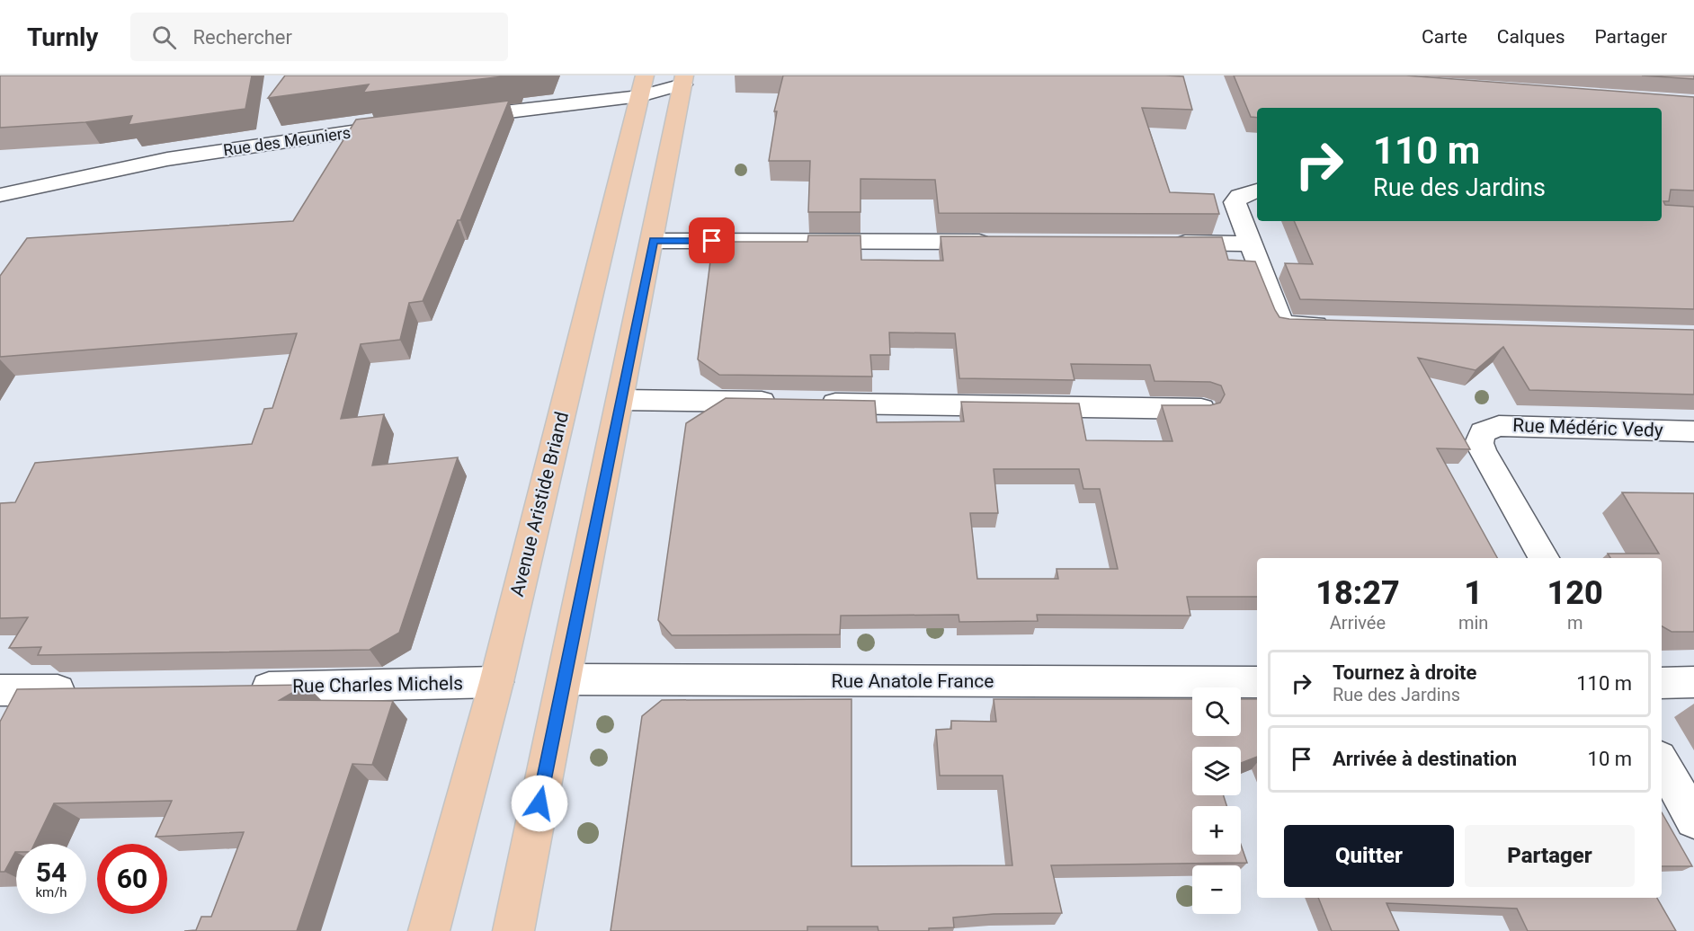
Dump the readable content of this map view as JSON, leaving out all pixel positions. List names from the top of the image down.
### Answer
{
  "streets": {
    "main road": ["Avenue Aristide Briand"],
    "street": [
      "Rue des Meuniers",
      "Rue Médéric Vedy",
      "Rue Anatole France",
      "Rue Charles Michels"
    ]
  },
  "crossings": [
    ["Avenue Aristide Briand", "Rue Charles Michels"]
  ],
  "page": {
    "header": "Turnly",
    "search": "Rechercher",
    "nav": ["Carte", "Calques", "Partager"],
    "turn": ["110 m", "Rue des Jardins"],
    "eta": [
      "18:27",
      "Arrivée",
      "1",
      "min",
      "120",
      "m"
    ],
    "list": [
      {
        "name": "Tournez à droite",
        "note": "Rue des Jardins",
        "value": "110 m"
      },
      {
        "name": "Arrivée à destination",
        "value": "10 m"
      }
    ],
    "map_buttons": ["+", "−"],
    "buttons": ["Quitter", "Partager"],
    "speed": "54 km/h",
    "limit": "60"
  }
}
